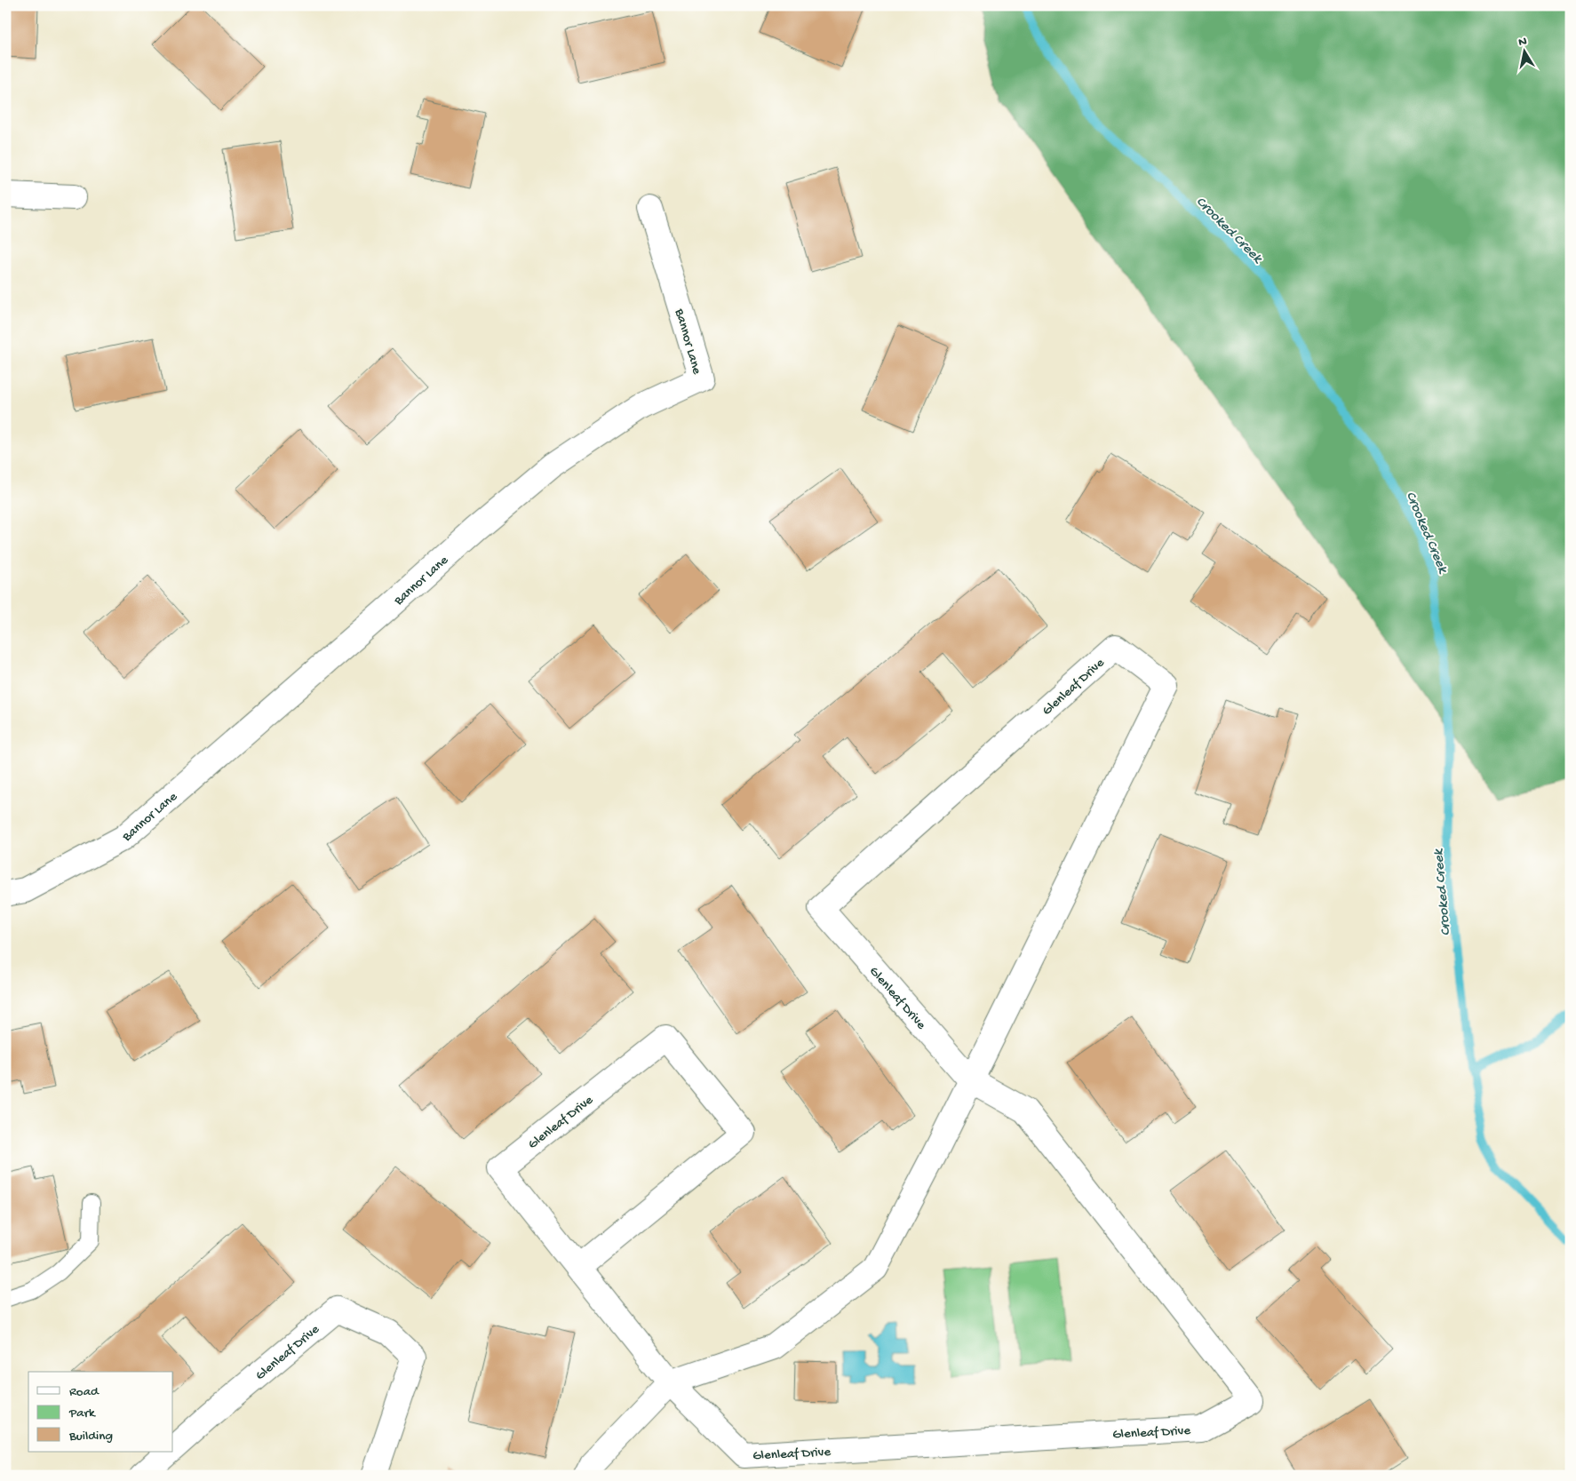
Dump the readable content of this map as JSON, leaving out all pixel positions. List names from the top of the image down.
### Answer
{
  "streets": {
    "street": ["Bannor Lane", "Glenleaf Drive"]
  },
  "water": ["Crooked Creek"],
  "legend": ["Road", "Park", "Building"],
  "north": "top"
}
